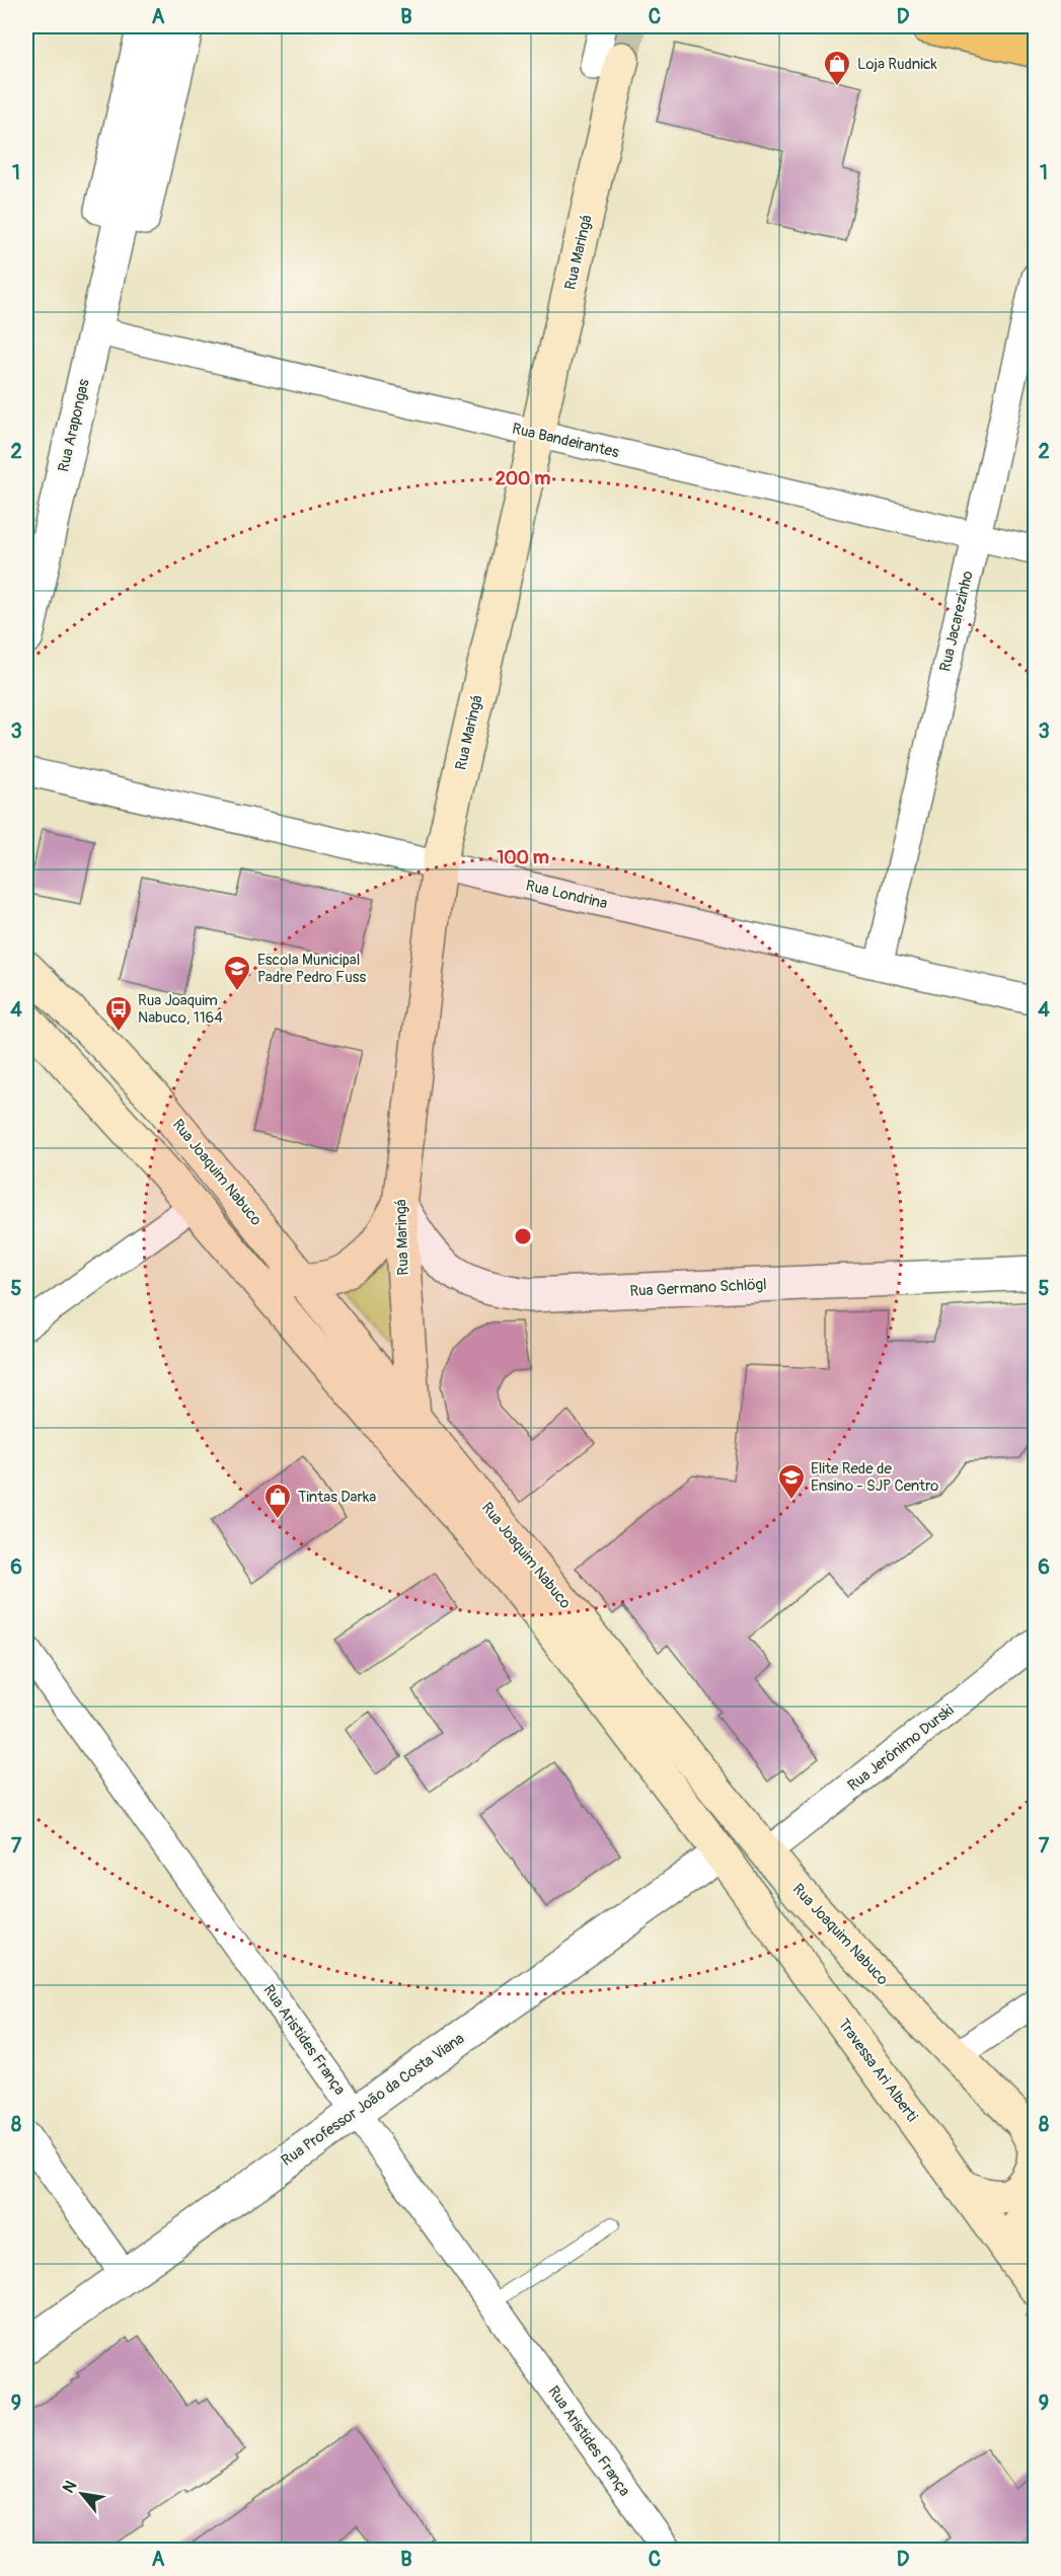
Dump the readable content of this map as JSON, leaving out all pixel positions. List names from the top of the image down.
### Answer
{
  "streets": {
    "main road": ["Rua Maringá", "Rua Joaquim Nabuco", "Travessa Ari Alberti"],
    "street": [
      "Rua Arapongas",
      "Rua Bandeirantes",
      "Rua Jacarezinho",
      "Rua Londrina",
      "Rua Germano Schlögl",
      "Rua Jerônimo Durski",
      "Rua Aristides França",
      "Rua Professor João da Costa Viana"
    ]
  },
  "crossings": [
    ["Rua Maringá", "Rua Bandeirantes"],
    ["Rua Maringá", "Rua Londrina"],
    ["Rua Maringá", "Rua Joaquim Nabuco"],
    ["Rua Maringá", "Rua Germano Schlögl"],
    ["Rua Arapongas", "Rua Bandeirantes"],
    ["Rua Bandeirantes", "Rua Jacarezinho"],
    ["Rua Jacarezinho", "Rua Londrina"],
    ["Rua Joaquim Nabuco", "Rua Jerônimo Durski"],
    ["Rua Joaquim Nabuco", "Travessa Ari Alberti"],
    ["Rua Joaquim Nabuco", "Rua Professor João da Costa Viana"],
    ["Rua Aristides França", "Rua Professor João da Costa Viana"],
    ["Travessa Ari Alberti", "Rua Professor João da Costa Viana"]
  ],
  "places": {
    "shop": ["Loja Rudnick", "Tintas Darka"],
    "school or university": ["Escola Municipal Padre Pedro Fuss", "Elite Rede de Ensino - SJP Centro"],
    "bus stop": ["Rua Joaquim Nabuco, 1164"]
  },
  "north": "top left",
  "grid": {
    "columns": [
      "A",
      "B",
      "C",
      "D"
    ],
    "rows": [
      "1",
      "2",
      "3",
      "4",
      "5",
      "6",
      "7",
      "8",
      "9"
    ]
  },
  "rings": ["200 m", "100 m"]
}
